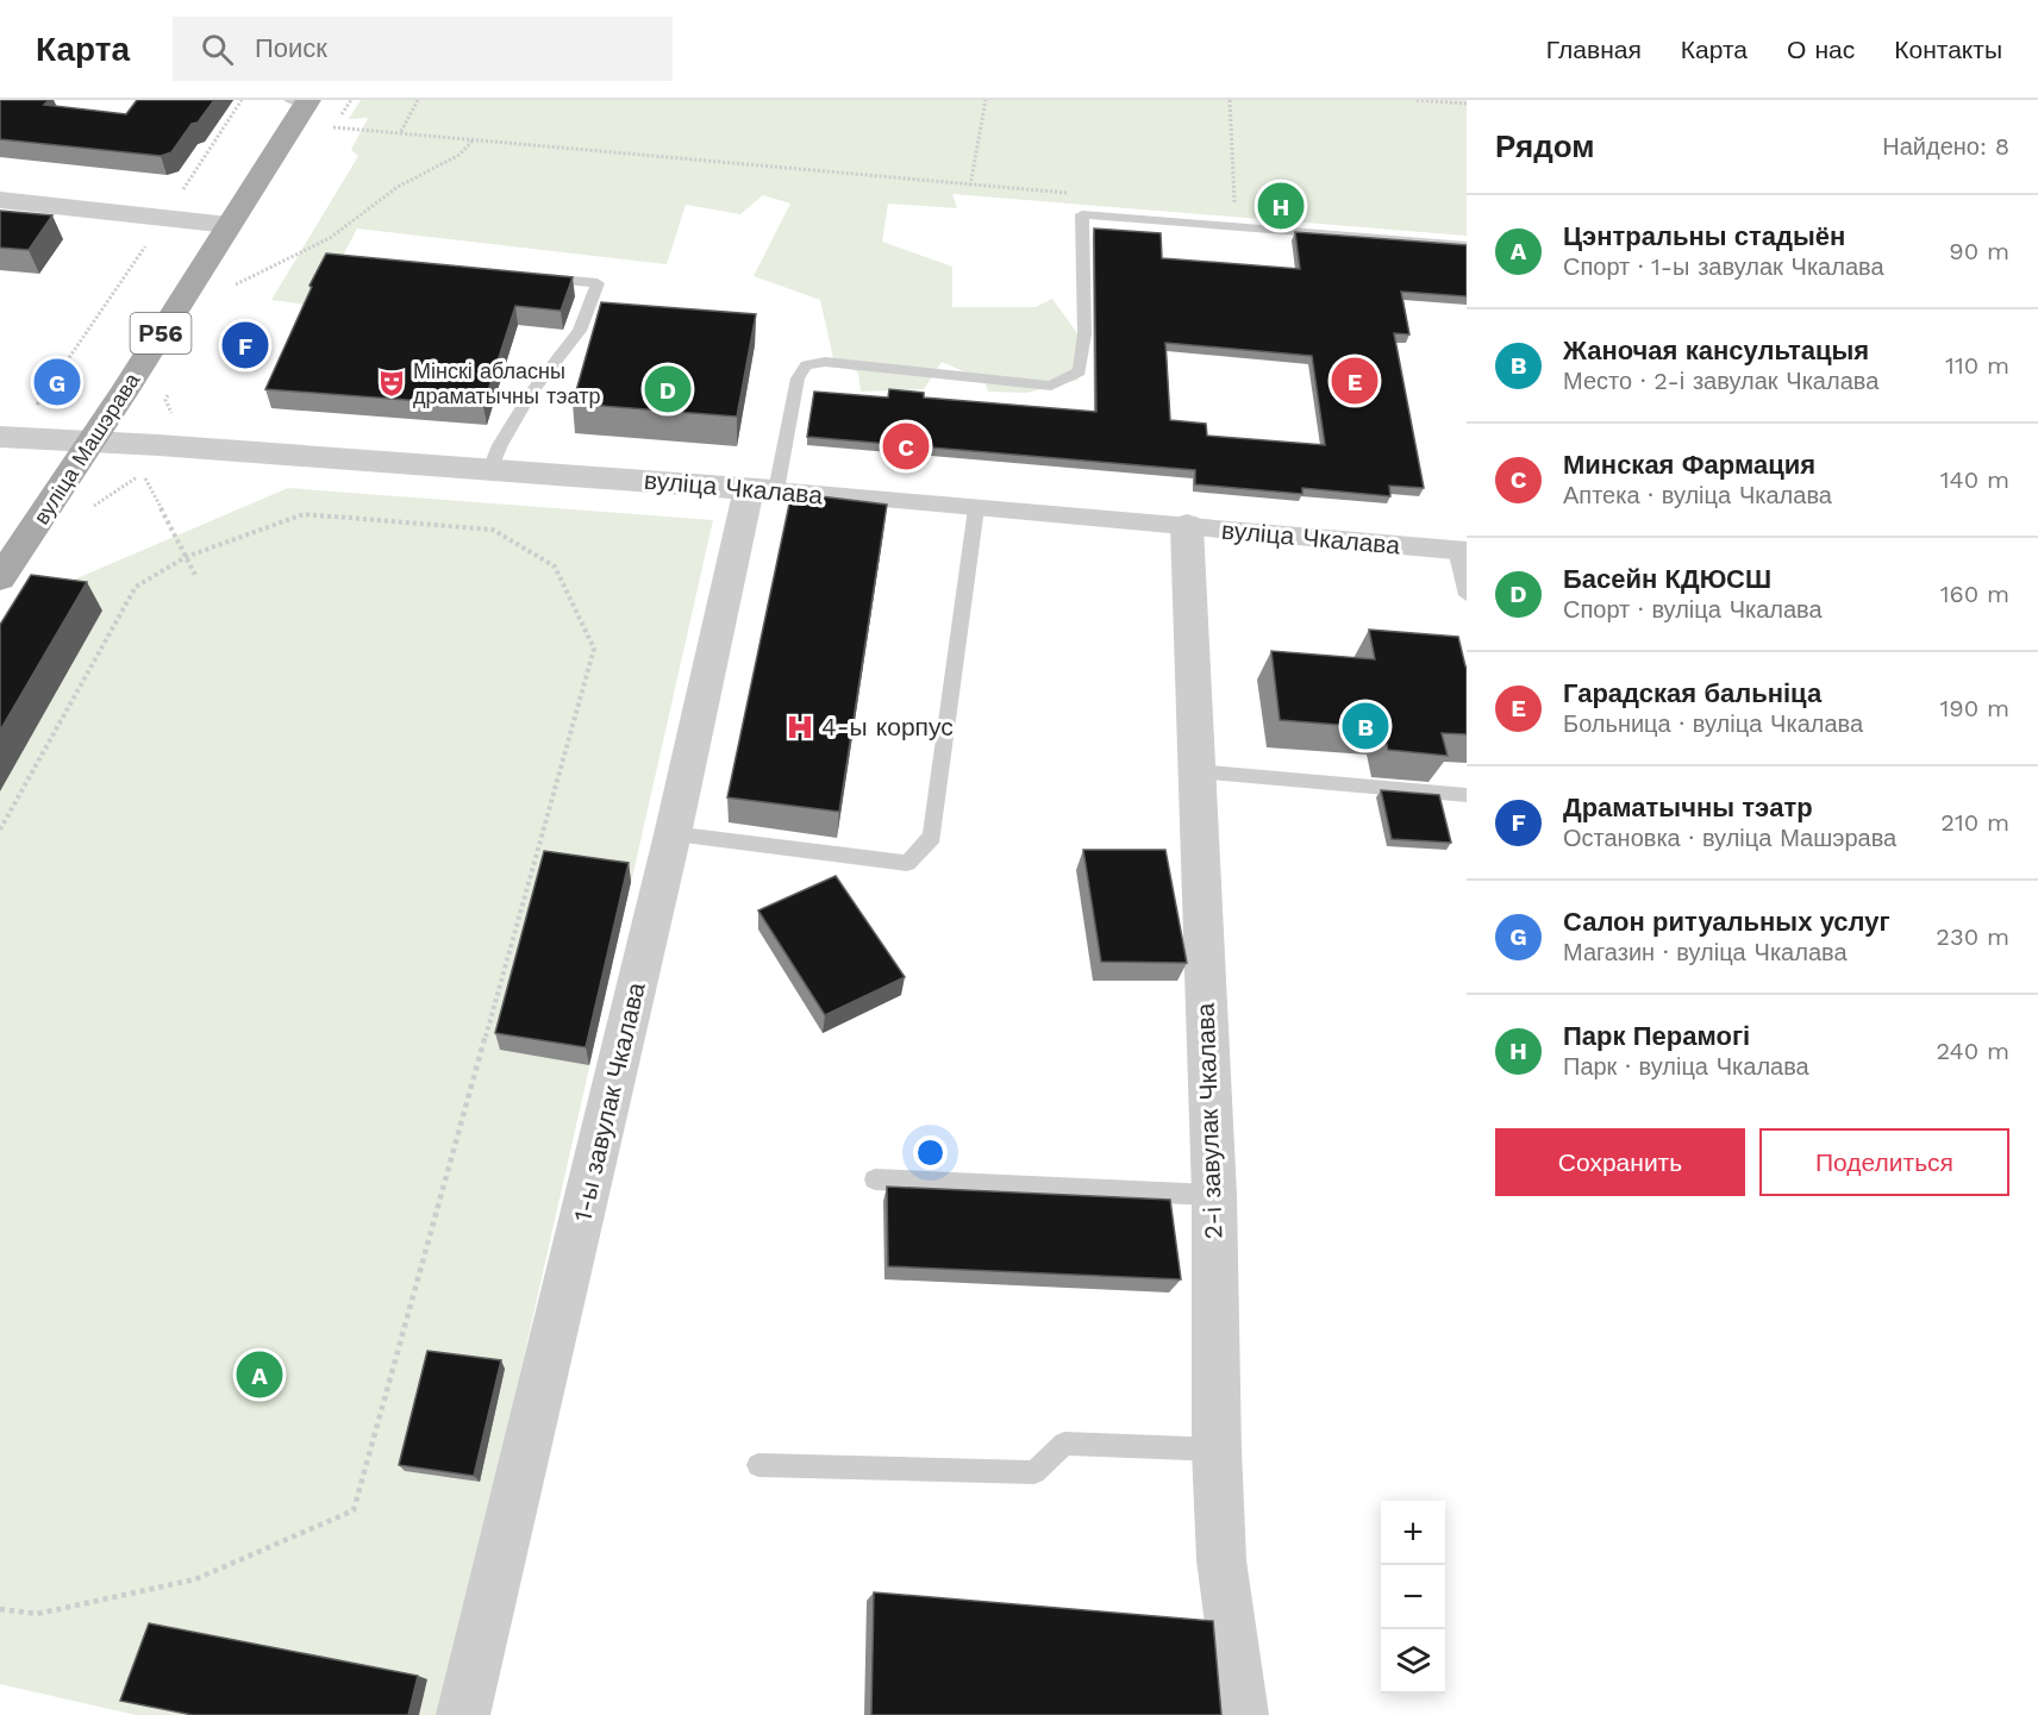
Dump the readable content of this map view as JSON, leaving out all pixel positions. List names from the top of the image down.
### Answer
{
  "streets": {
    "main road": ["Р56", "вуліца Машэрава"],
    "street": ["вуліца Чкалава", "1-ы завулак Чкалава", "2-і завулак Чкалава"]
  },
  "crossings": [
    ["вуліца Машэрава", "вуліца Чкалава"],
    ["вуліца Чкалава", "1-ы завулак Чкалава"],
    ["вуліца Чкалава", "2-і завулак Чкалава"]
  ],
  "places": {
    "theatre": ["Мінскі абласны драматычны тэатр"],
    "hospital": ["4-ы корпус"]
  },
  "page": {
    "header": "Карта",
    "search": "Поиск",
    "nav": [
      "Главная",
      "Карта",
      "О нас",
      "Контакты"
    ],
    "heading": ["Рядом", "Найдено: 8"],
    "pins": [
      "H",
      "F",
      "E",
      "G",
      "D",
      "C",
      "B",
      "A"
    ],
    "list": [
      {
        "mark": "A",
        "name": "Цэнтральны стадыён",
        "note": "Спорт · 1-ы завулак Чкалава",
        "value": "90 m"
      },
      {
        "mark": "B",
        "name": "Жаночая кансультацыя",
        "note": "Место · 2-і завулак Чкалава",
        "value": "110 m"
      },
      {
        "mark": "C",
        "name": "Минская Фармация",
        "note": "Аптека · вуліца Чкалава",
        "value": "140 m"
      },
      {
        "mark": "D",
        "name": "Басейн КДЮСШ",
        "note": "Спорт · вуліца Чкалава",
        "value": "160 m"
      },
      {
        "mark": "E",
        "name": "Гарадская бальніца",
        "note": "Больница · вуліца Чкалава",
        "value": "190 m"
      },
      {
        "mark": "F",
        "name": "Драматычны тэатр",
        "note": "Остановка · вуліца Машэрава",
        "value": "210 m"
      },
      {
        "mark": "G",
        "name": "Салон ритуальных услуг",
        "note": "Магазин · вуліца Чкалава",
        "value": "230 m"
      },
      {
        "mark": "H",
        "name": "Парк Перамогі",
        "note": "Парк · вуліца Чкалава",
        "value": "240 m"
      }
    ],
    "buttons": ["Сохранить", "Поделиться"],
    "map_buttons": ["+", "−"]
  }
}
